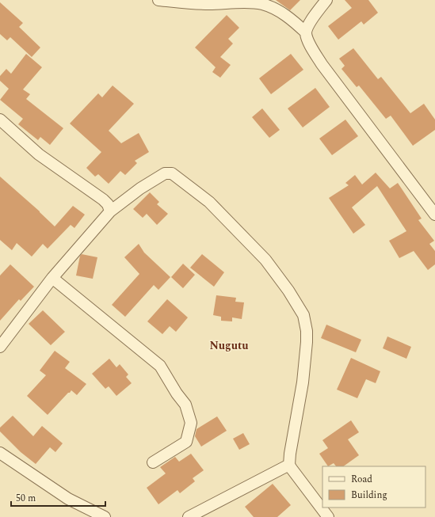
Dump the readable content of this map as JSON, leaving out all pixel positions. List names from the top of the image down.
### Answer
{
  "districts": ["Nugutu"],
  "legend": ["Road", "Building"],
  "scale_bar": "50 m"
}
